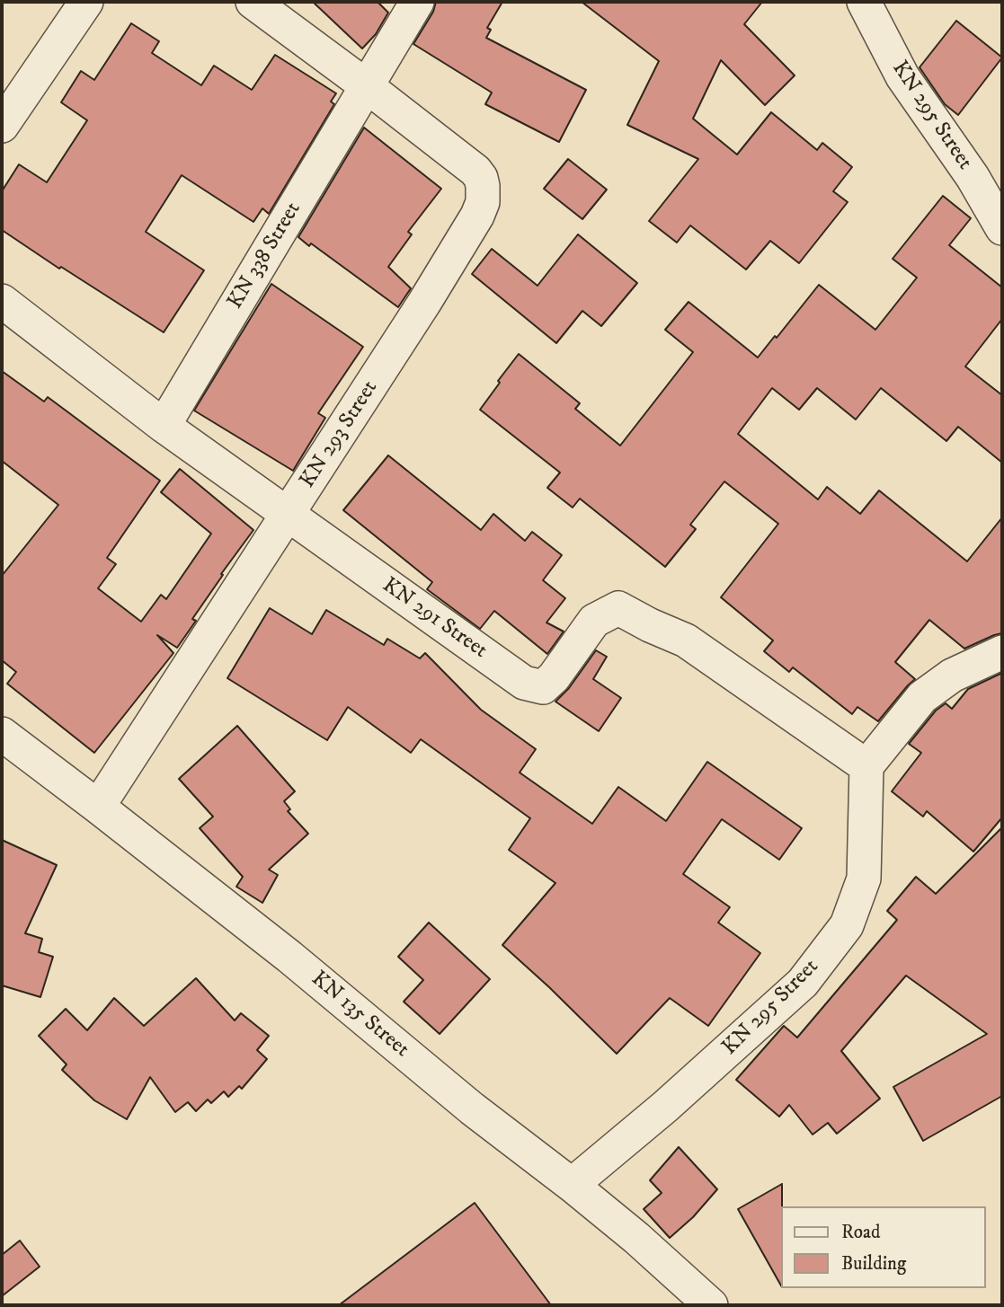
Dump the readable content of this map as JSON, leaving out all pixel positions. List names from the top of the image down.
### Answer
{
  "streets": {
    "street": [
      "KN 295 Street",
      "KN 338 Street",
      "KN 293 Street",
      "KN 291 Street",
      "KN 135 Street"
    ]
  },
  "crossings": [
    ["KN 295 Street", "KN 291 Street"],
    ["KN 295 Street", "KN 135 Street"],
    ["KN 338 Street", "KN 293 Street"],
    ["KN 338 Street", "KN 291 Street"],
    ["KN 293 Street", "KN 291 Street"],
    ["KN 293 Street", "KN 135 Street"]
  ],
  "legend": ["Road", "Building"]
}
